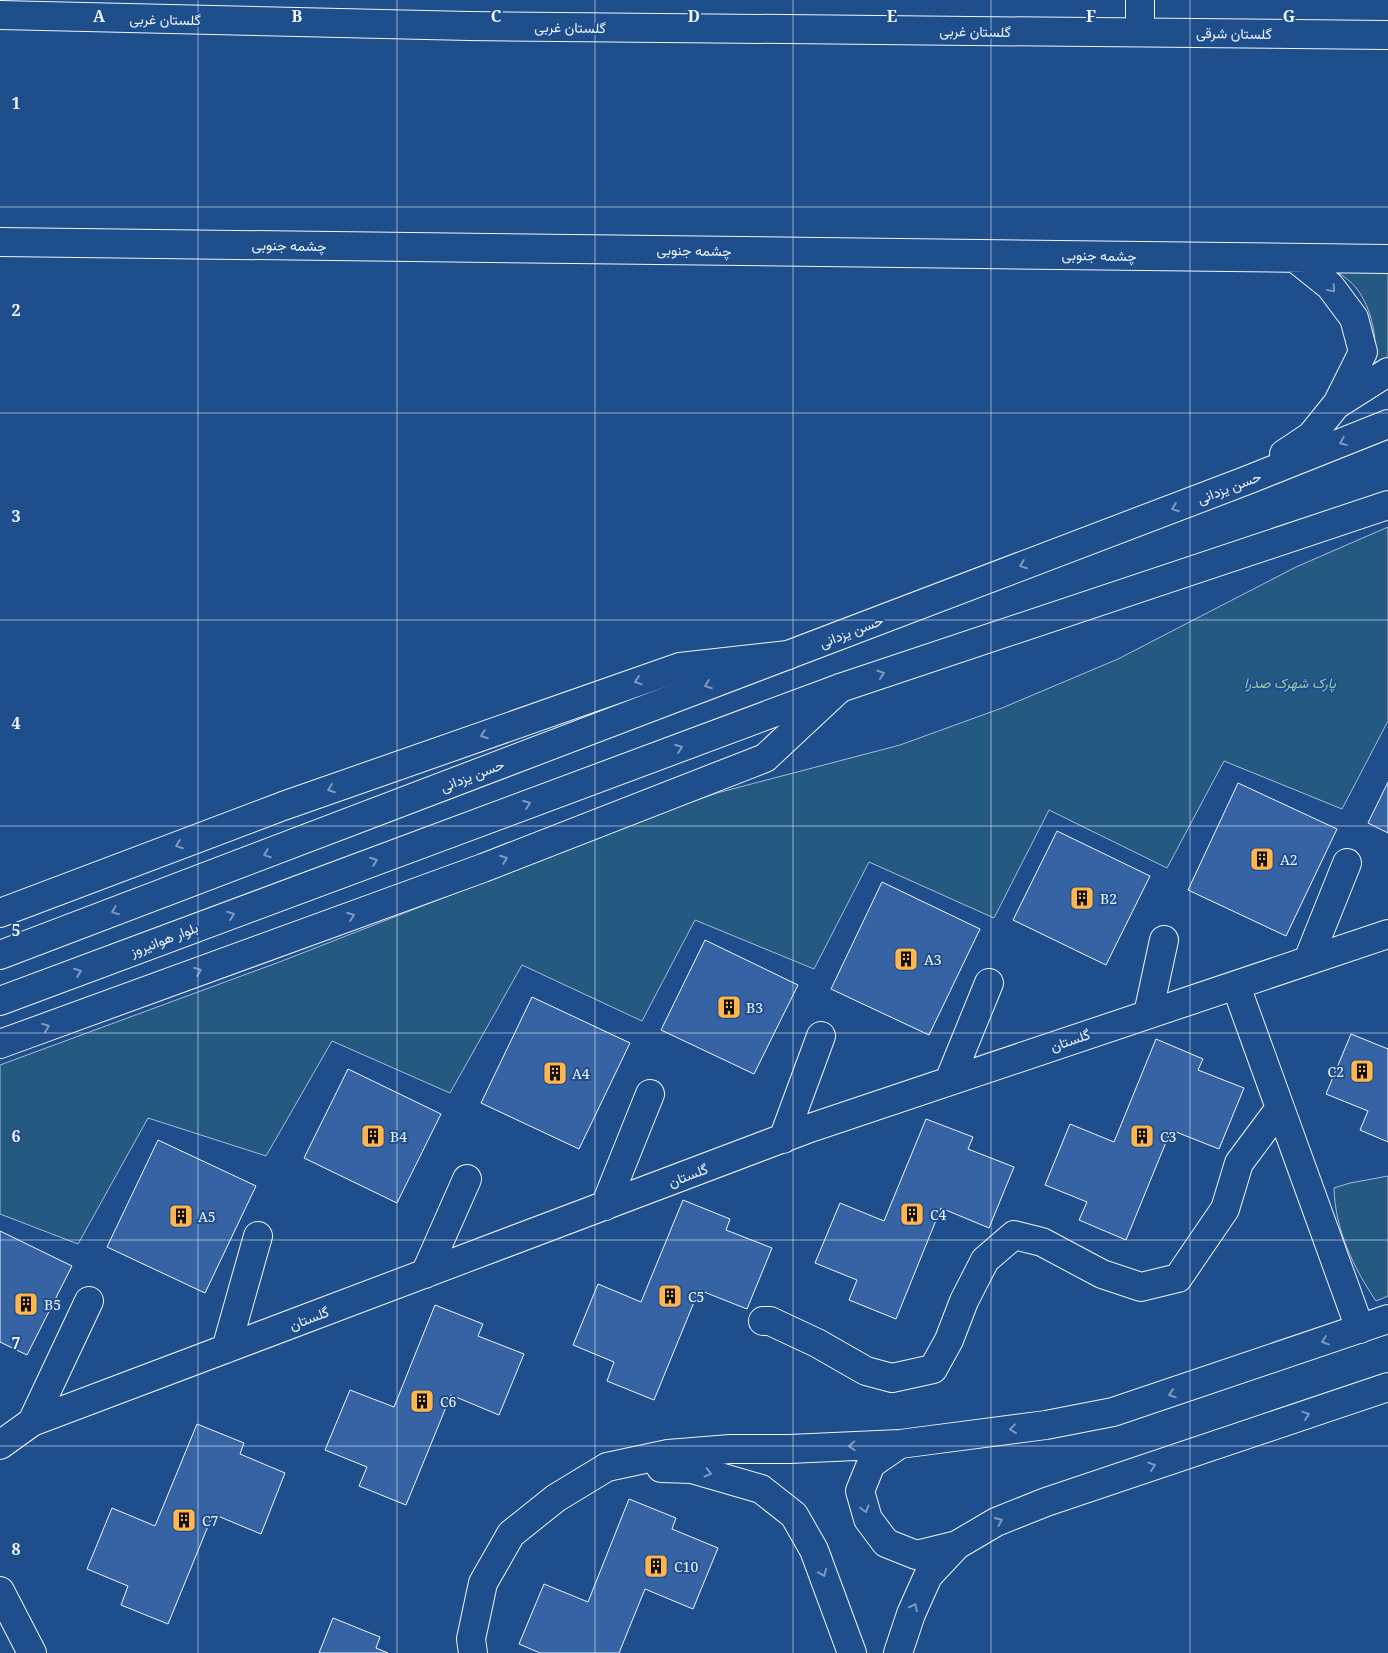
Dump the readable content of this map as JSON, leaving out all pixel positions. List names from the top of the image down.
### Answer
{
  "streets": {
    "main road": [
      "گلستان غربی",
      "گلستان شرقی",
      "چشمه جنوبی",
      "حسن یزدانی",
      "بلوار هوانیروز",
      "گلستان"
    ]
  },
  "crossings": [
    ["گلستان غربی", "گلستان شرقی"]
  ],
  "parks": ["پارک شهرک صدرا"],
  "places": {
    "building": [
      "A2",
      "B2",
      "A3",
      "B3",
      "C2",
      "A4",
      "B4",
      "C3",
      "C4",
      "A5",
      "C5",
      "B5",
      "C6",
      "C7",
      "C10"
    ]
  },
  "grid": {
    "columns": [
      "A",
      "B",
      "C",
      "D",
      "E",
      "F",
      "G"
    ],
    "rows": [
      "1",
      "2",
      "3",
      "4",
      "5",
      "6",
      "7",
      "8"
    ]
  }
}
